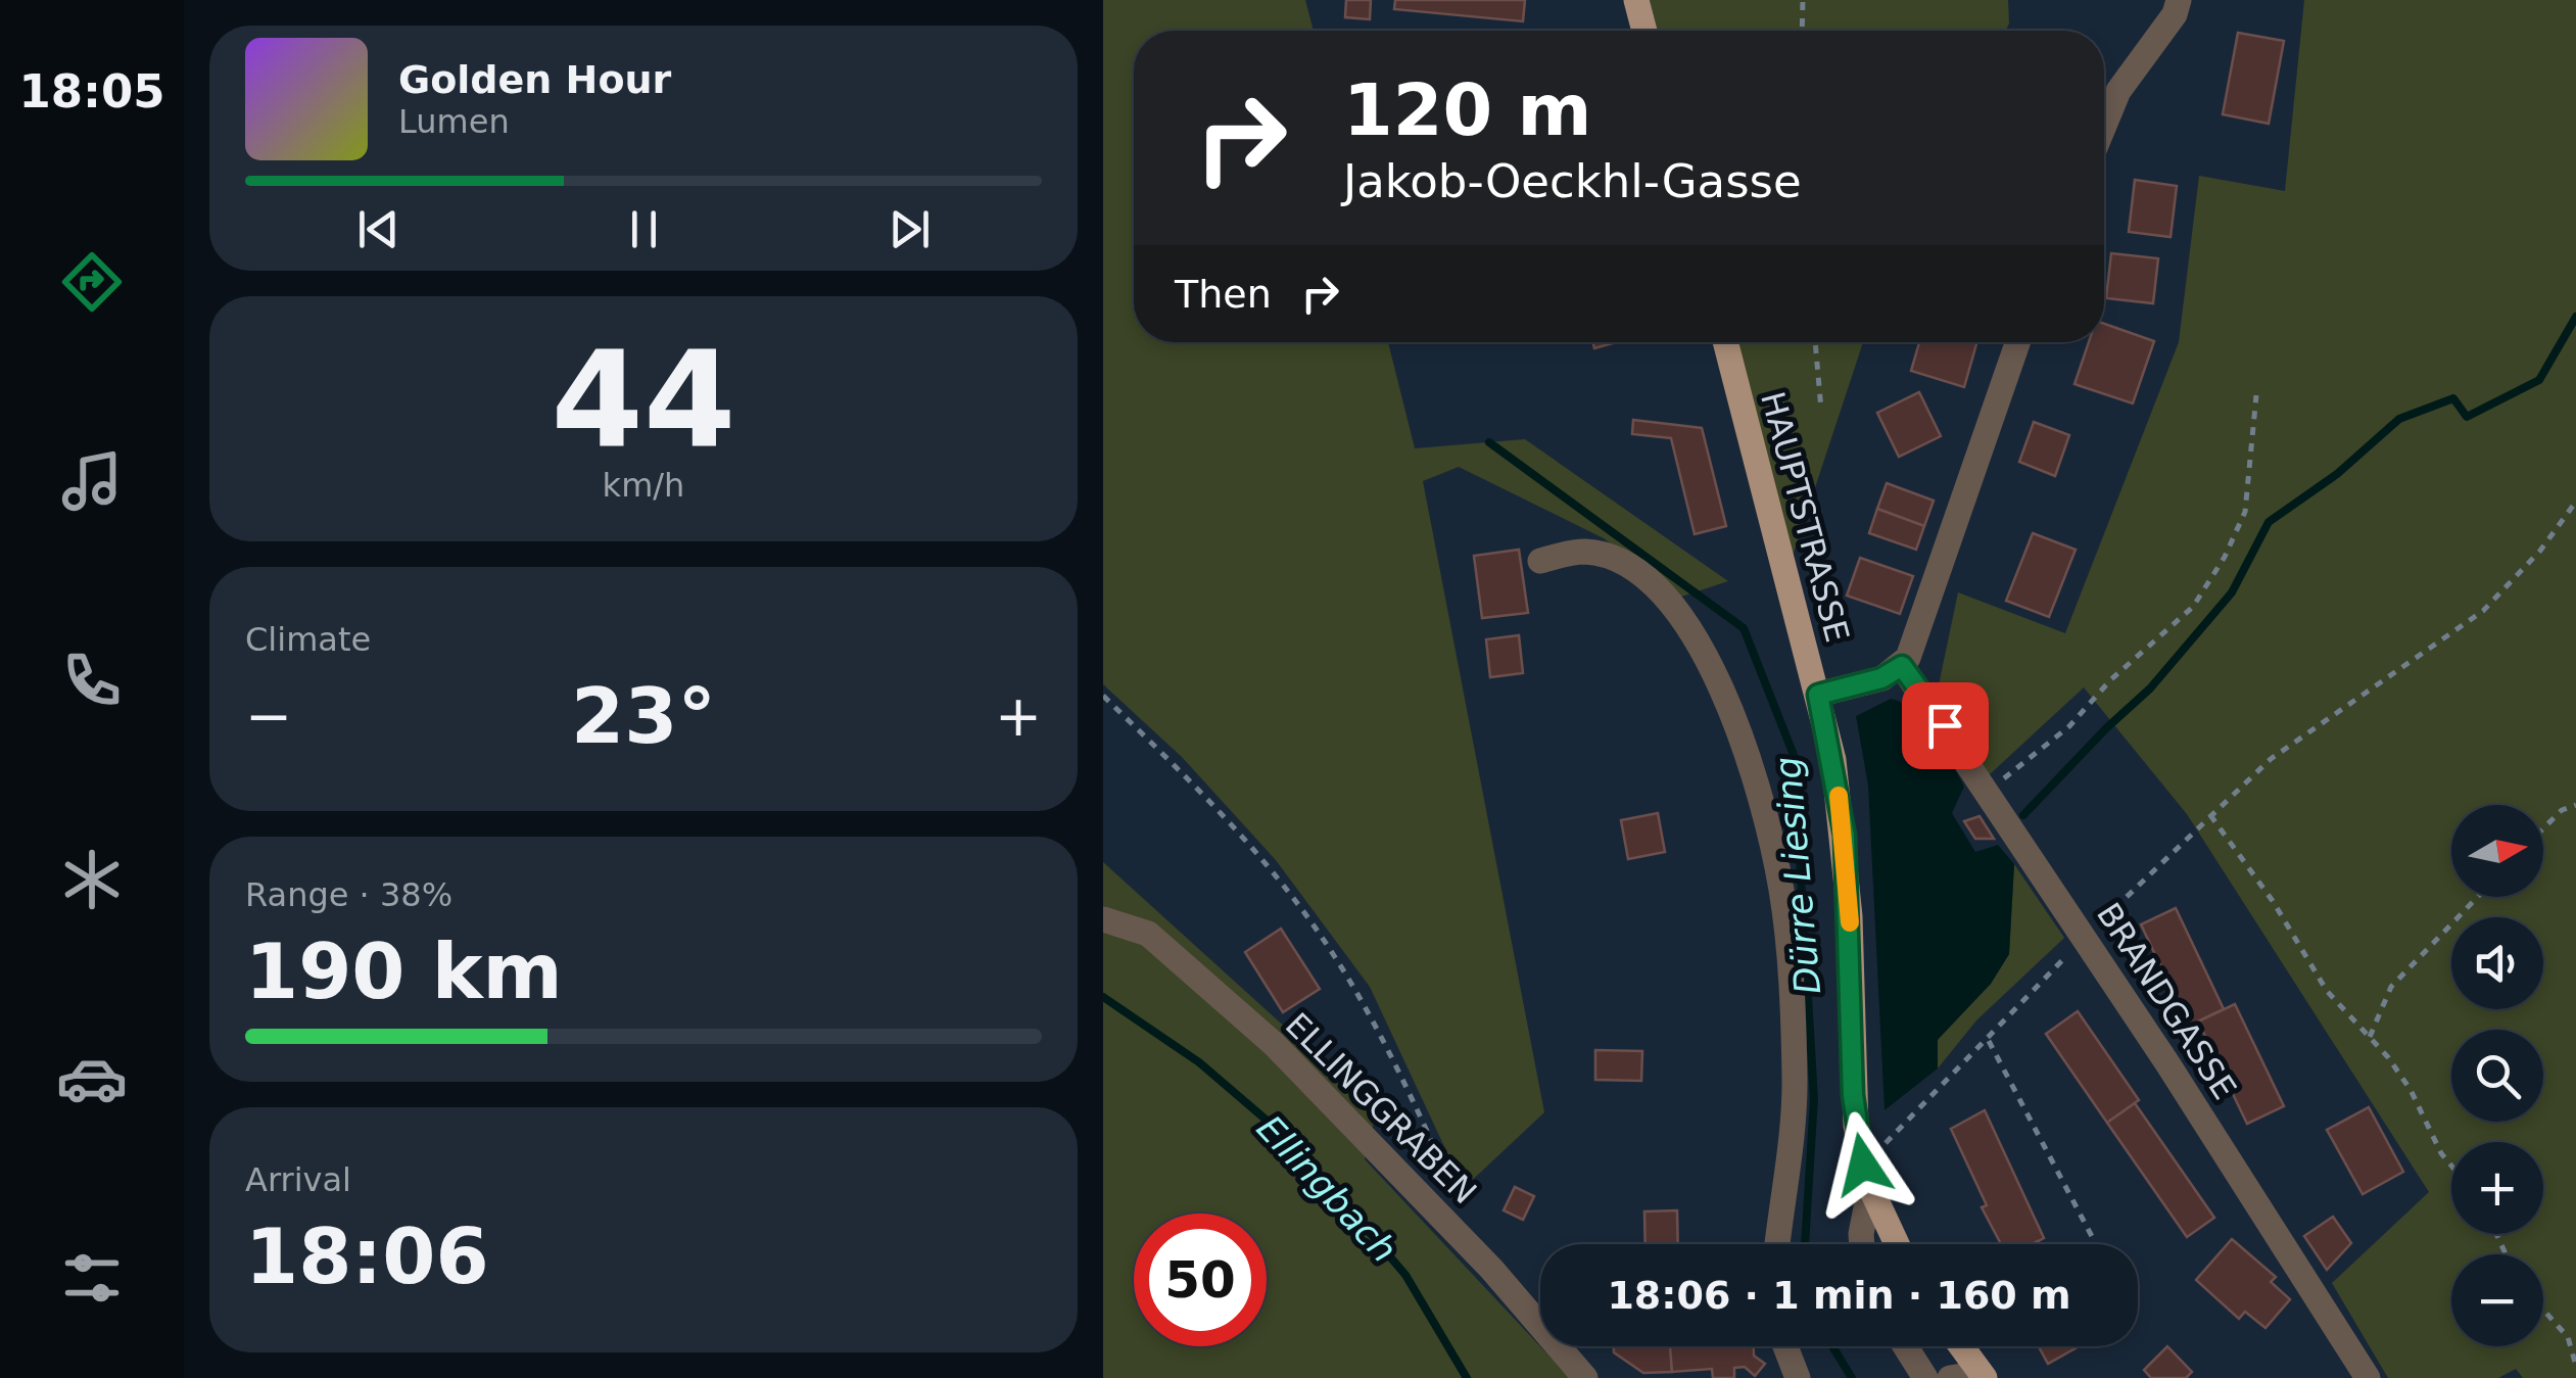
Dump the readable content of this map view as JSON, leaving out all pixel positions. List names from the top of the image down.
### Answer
{
  "streets": {
    "main road": ["HAUPTSTRASSE"],
    "street": ["BRANDGASSE", "ELLINGGRABEN"]
  },
  "water": ["Dürre Liesing", "Ellingbach"],
  "north": "right",
  "page": {
    "tabs": "18:05",
    "turn": ["120 m", "Jakob-Oeckhl-Gasse"],
    "song": ["Golden Hour", "Lumen"],
    "then": "Then",
    "tile": [
      ["44", "km/h"],
      "Climate",
      ["Range · 38%", "190 km"],
      ["Arrival", "18:06"]
    ],
    "heat": ["−", "23°", "+"],
    "map_buttons": ["+", "−"],
    "limit": "50",
    "trip": "18:06 · 1 min · 160 m"
  }
}
